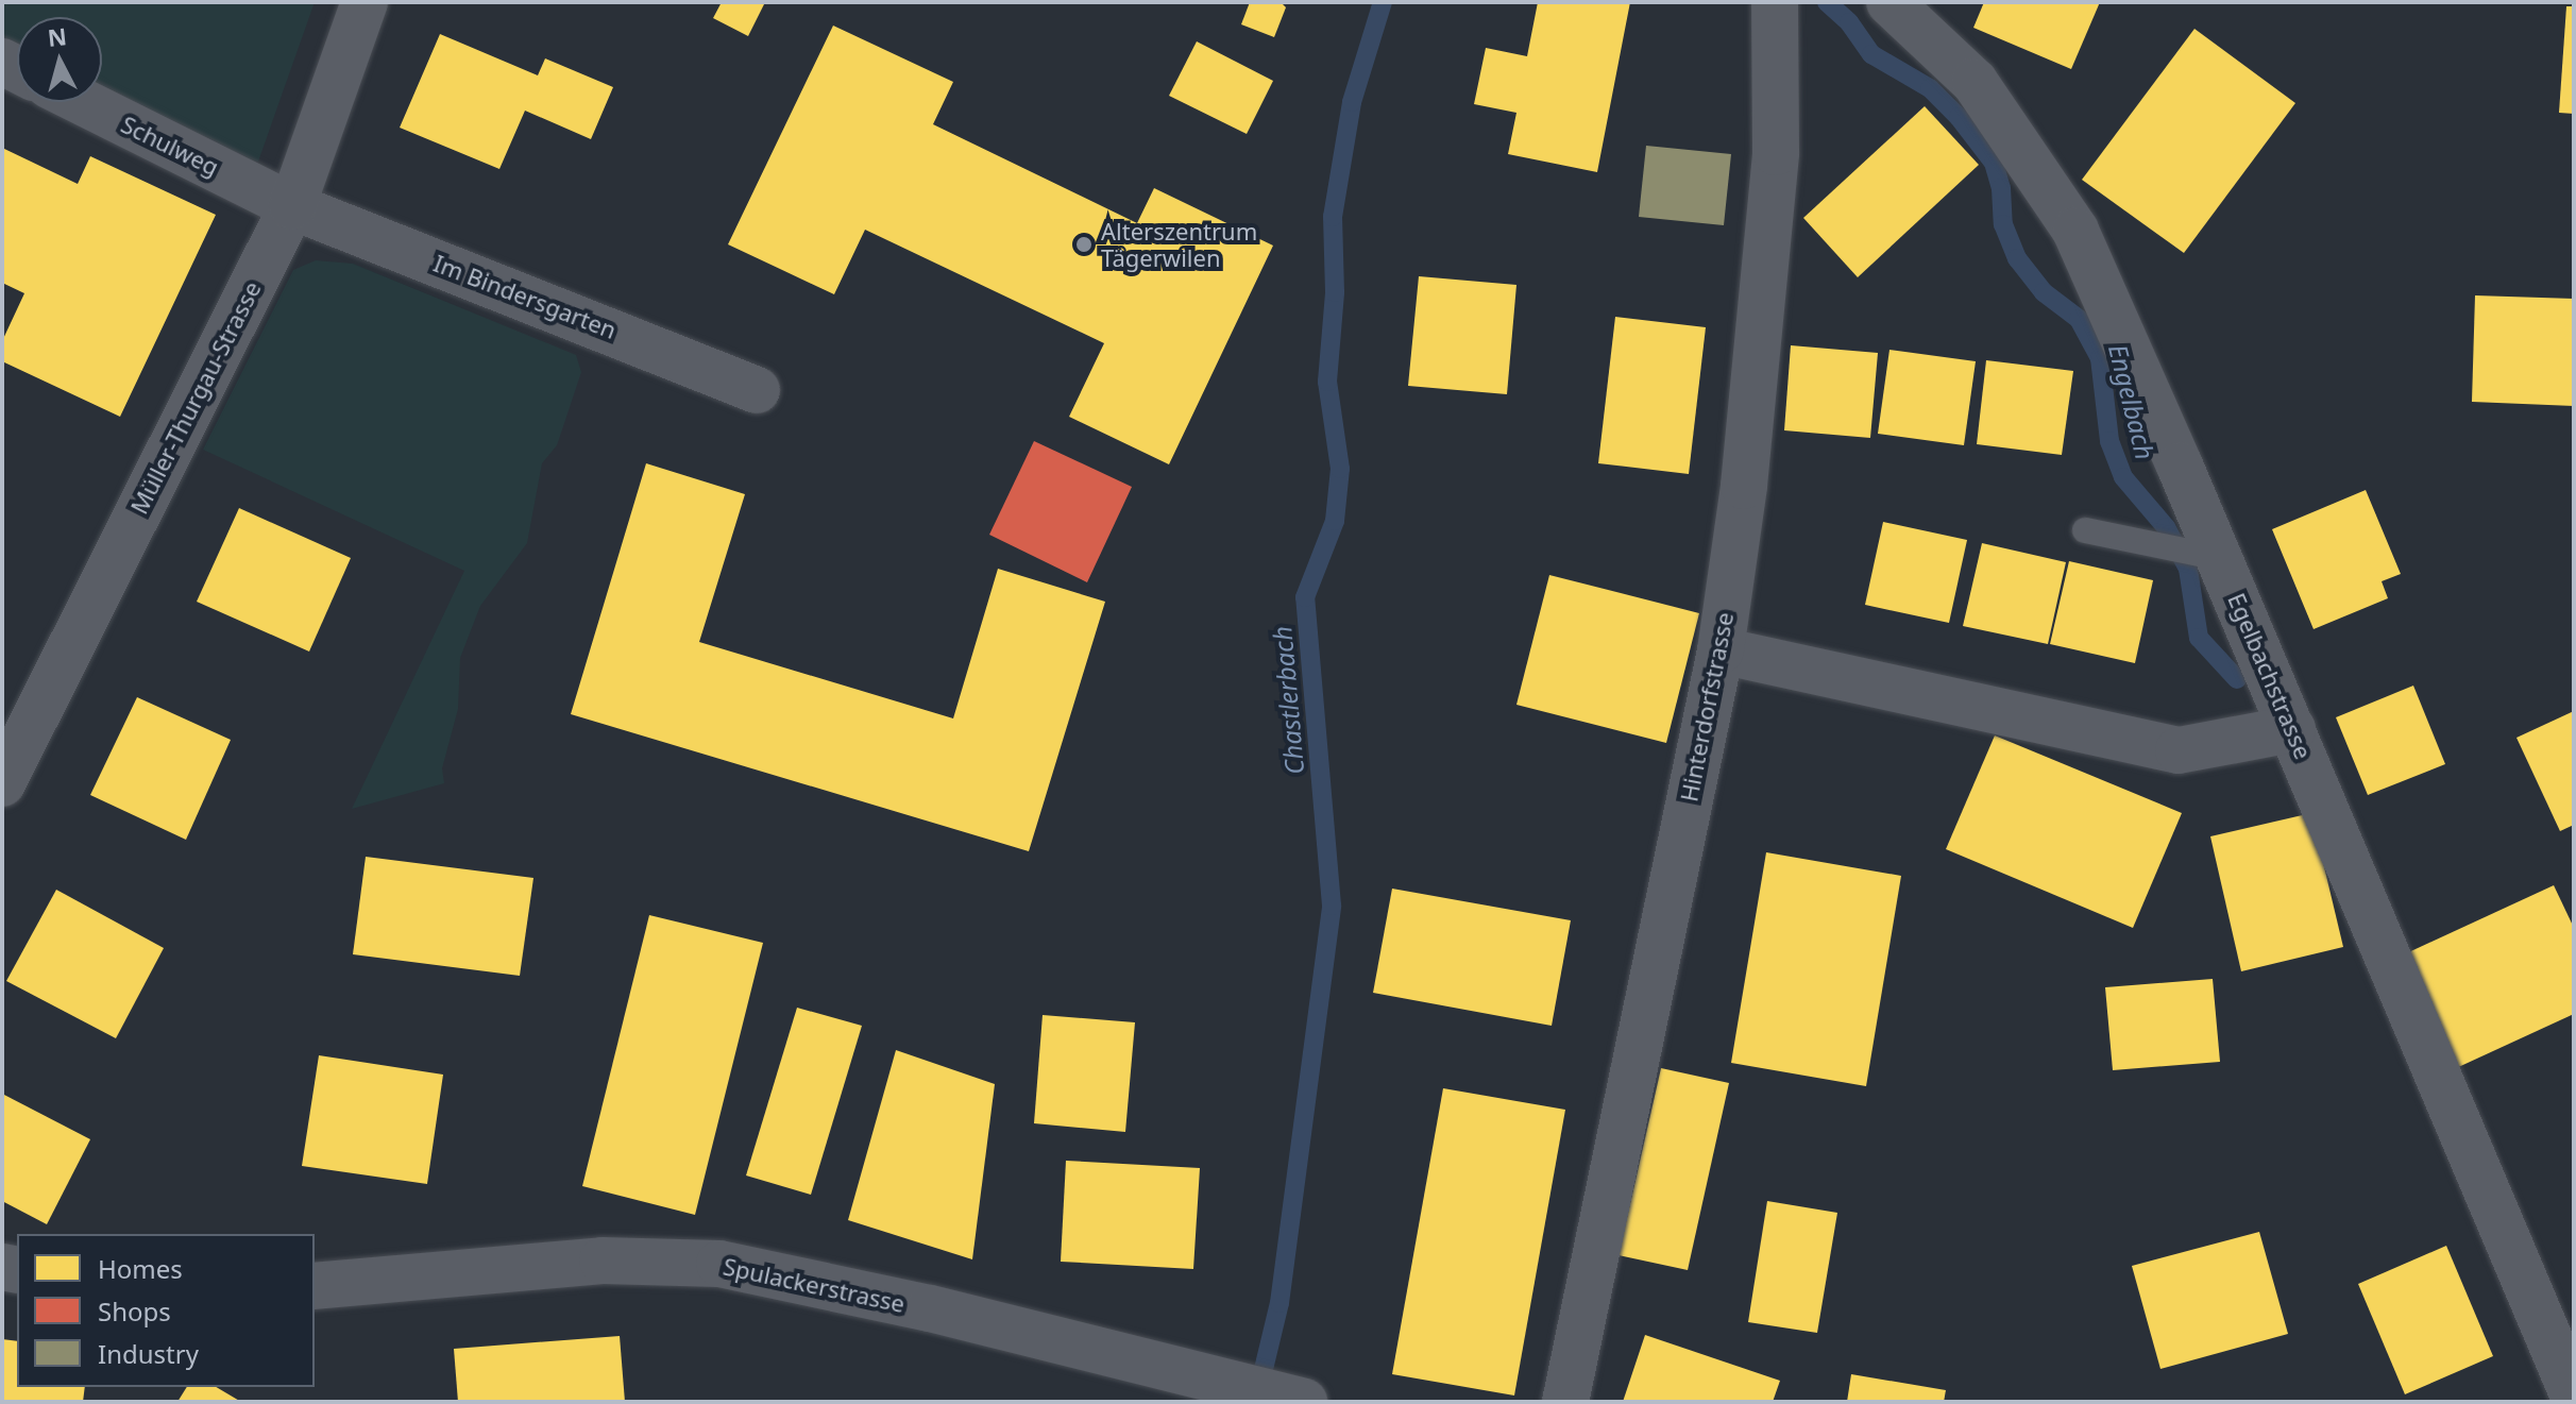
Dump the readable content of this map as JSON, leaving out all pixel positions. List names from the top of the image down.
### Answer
{
  "streets": {
    "street": [
      "Schulweg",
      "Im Bindersgarten",
      "Müller-Thurgau-Strasse",
      "Egelbachstrasse",
      "Hinterdorfstrasse",
      "Spulackerstrasse"
    ]
  },
  "crossings": [
    ["Schulweg", "Im Bindersgarten"],
    ["Schulweg", "Müller-Thurgau-Strasse"],
    ["Im Bindersgarten", "Müller-Thurgau-Strasse"]
  ],
  "water": ["Engelbach", "Chastlerbach"],
  "places": ["Alterszentrum Tägerwilen"],
  "legend": ["Homes", "Shops", "Industry"],
  "north": "top"
}
